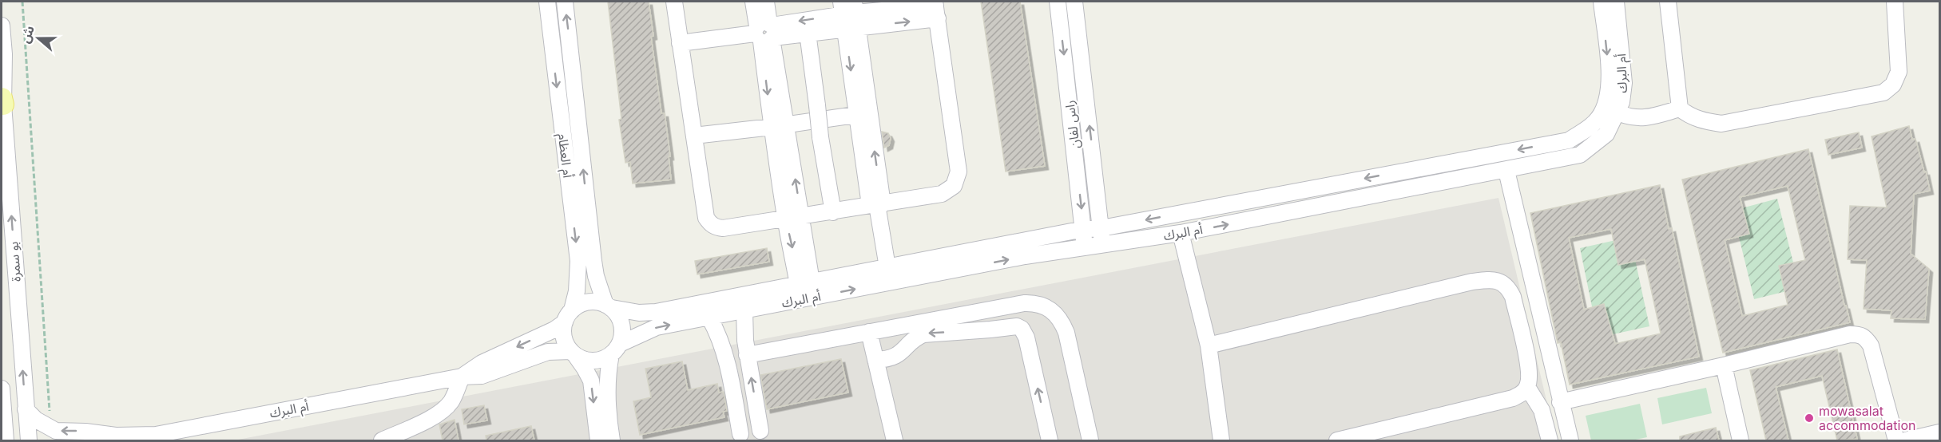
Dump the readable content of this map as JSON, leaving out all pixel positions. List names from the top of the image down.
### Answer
{
  "streets": {
    "street": [
      "أم البرك",
      "راس لفان",
      "أم العظام",
      "بو سمرة"
    ]
  },
  "crossings": [
    ["أم البرك", "راس لفان"],
    ["أم البرك", "أم العظام"]
  ],
  "one_way": ["بو سمرة"],
  "places": ["mowasalat accommodation"],
  "north": "left"
}
